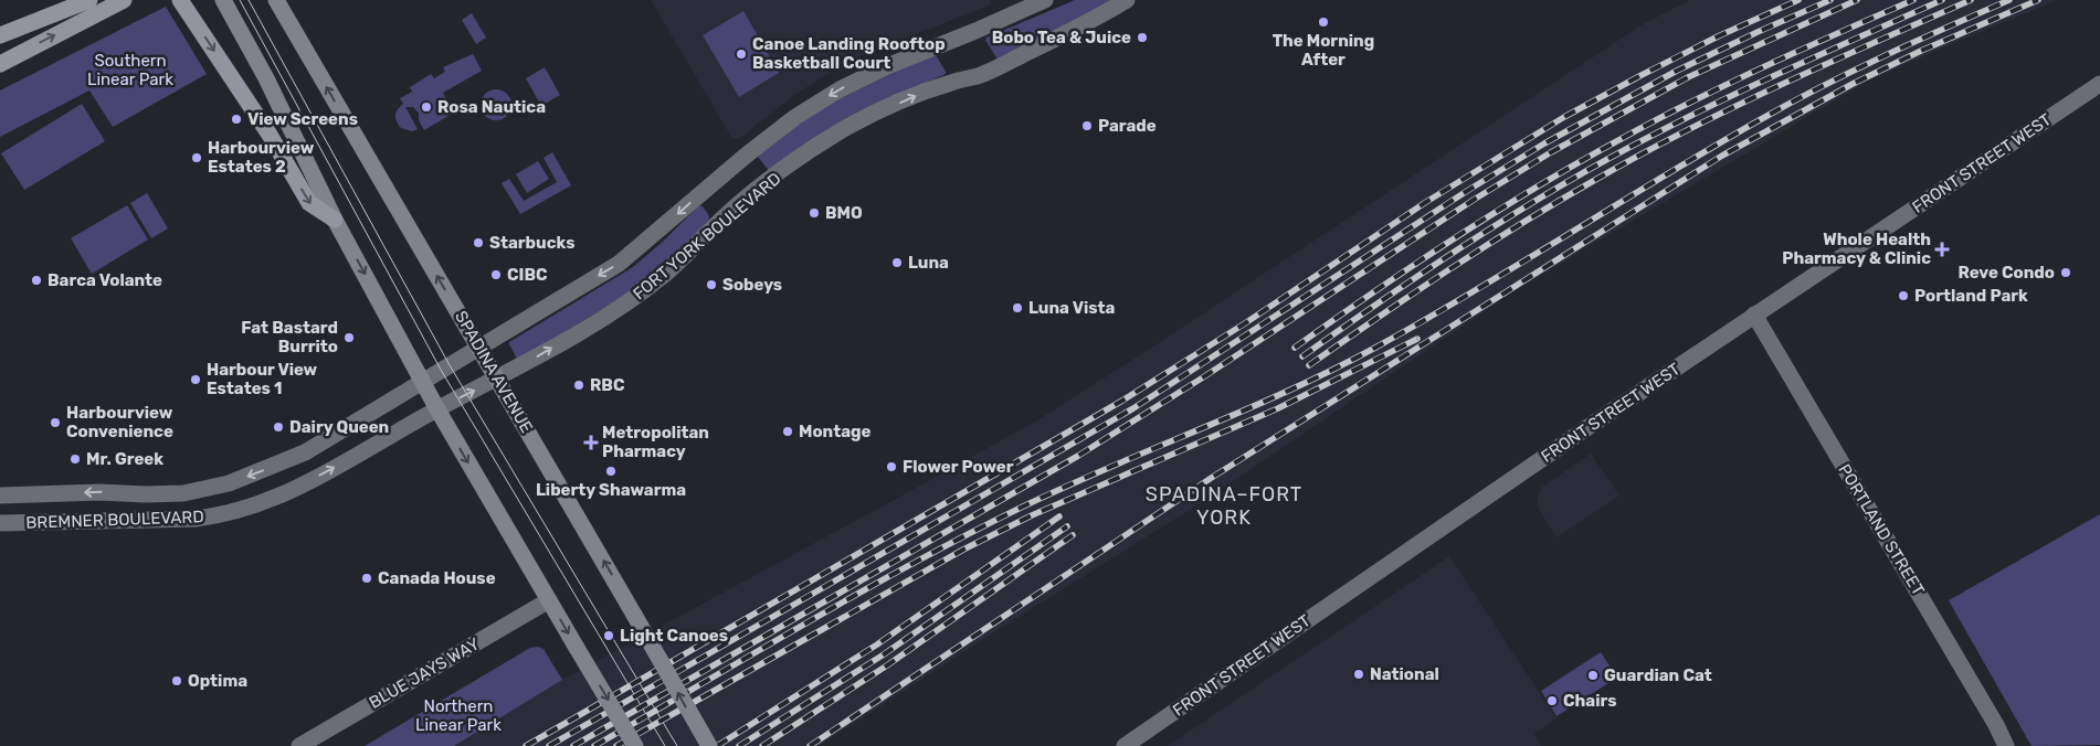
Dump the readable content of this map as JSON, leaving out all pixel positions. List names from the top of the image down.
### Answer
{
  "streets": {
    "main road": ["SPADINA AVENUE"],
    "street": [
      "FRONT STREET WEST",
      "FORT YORK BOULEVARD",
      "BREMNER BOULEVARD",
      "PORTLAND STREET",
      "BLUE JAYS WAY"
    ]
  },
  "crossings": [
    ["FRONT STREET WEST", "PORTLAND STREET"],
    ["FORT YORK BOULEVARD", "SPADINA AVENUE"],
    ["FORT YORK BOULEVARD", "BREMNER BOULEVARD"]
  ],
  "districts": ["SPADINA–FORT YORK"],
  "parks": ["Southern Linear Park", "Northern Linear Park"],
  "places": {
    "other": [
      "The Morning After",
      "Bobo Tea & Juice",
      "Canoe Landing Rooftop Basketball Court",
      "Rosa Nautica",
      "View Screens",
      "Parade",
      "Harbourview Estates 2",
      "BMO",
      "Starbucks",
      "Luna",
      "Reve Condo",
      "CIBC",
      "Barca Volante",
      "Sobeys",
      "Portland Park",
      "Luna Vista",
      "Fat Bastard Burrito",
      "Harbour View Estates 1",
      "RBC",
      "Harbourview Convenience",
      "Dairy Queen",
      "Montage",
      "Mr. Greek",
      "Flower Power",
      "Liberty Shawarma",
      "Canada House",
      "Light Canoes",
      "National",
      "Guardian Cat",
      "Optima",
      "Chairs"
    ],
    "health": ["Whole Health Pharmacy & Clinic", "Metropolitan Pharmacy"]
  }
}
